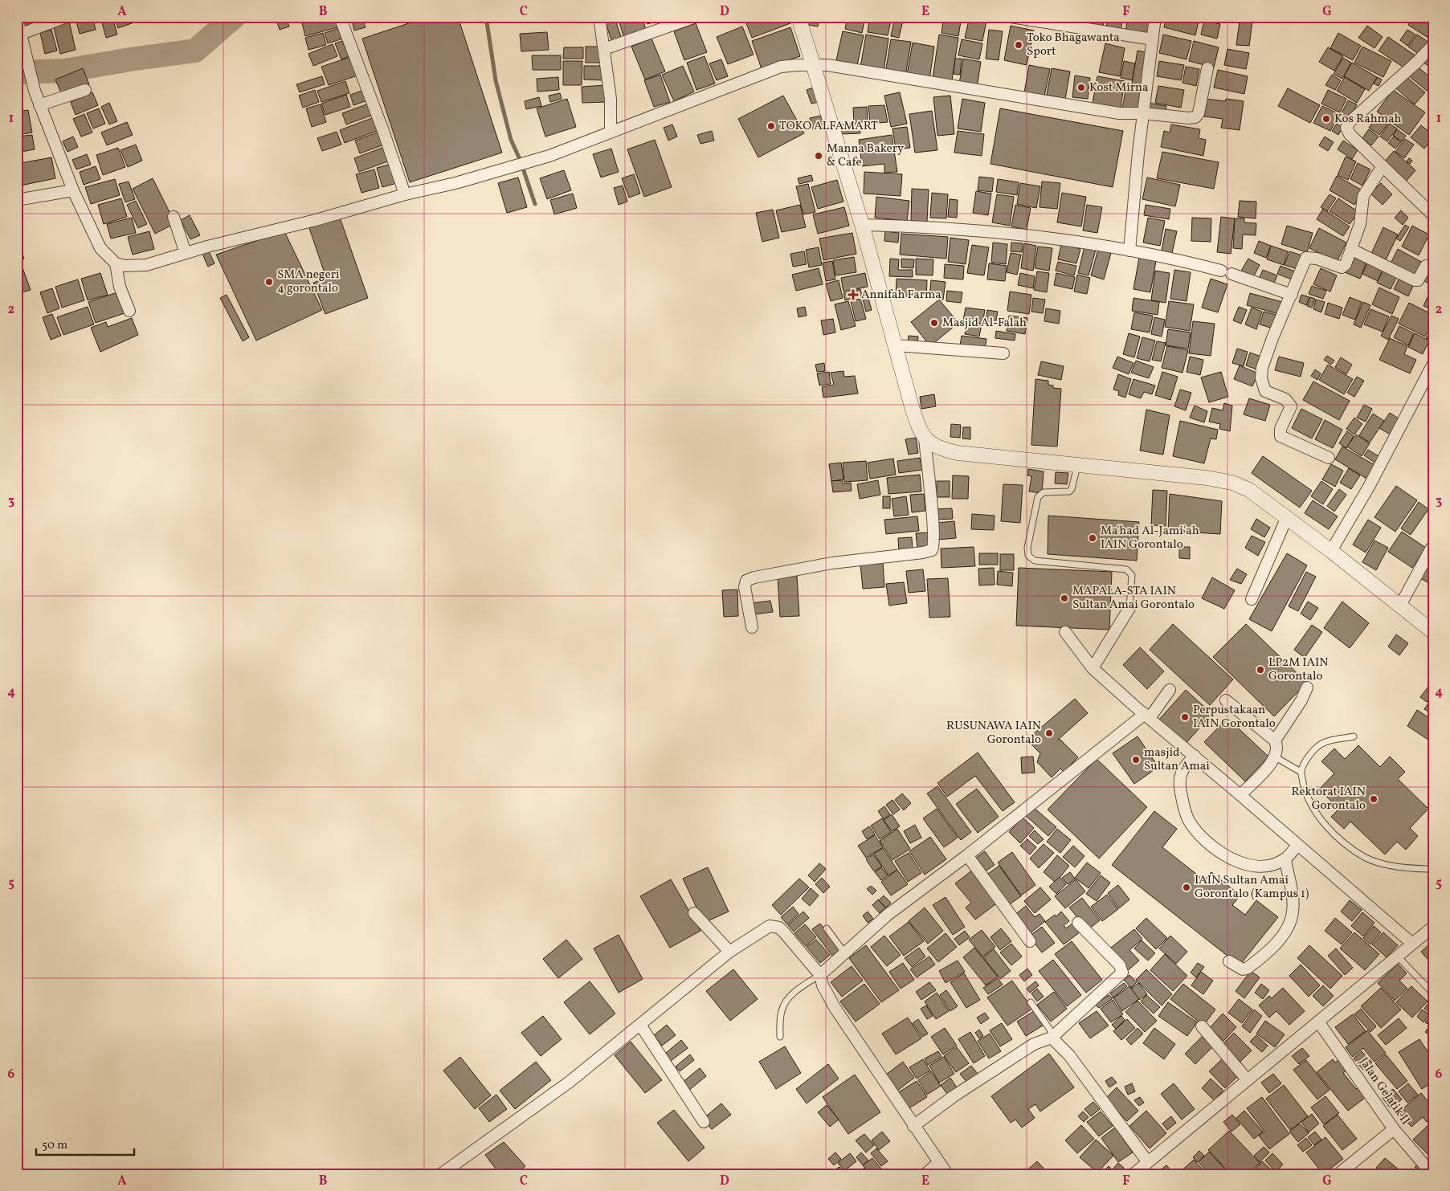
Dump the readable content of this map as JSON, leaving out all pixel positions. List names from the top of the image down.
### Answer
{
  "streets": {
    "street": ["Jalan Gelatik II"]
  },
  "places": {
    "other": [
      "Toko Bhagawanta Sport",
      "Kost Mirna",
      "Kos Rahmah",
      "TOKO ALFAMART",
      "Manna Bakery & Cafe",
      "SMA negeri 4 gorontalo",
      "Masjid Al-Falah",
      "Ma'had Al-Jami'ah IAIN Gorontalo",
      "MAPALA-STA IAIN Sultan Amai Gorontalo",
      "LP2M IAIN Gorontalo",
      "Perpustakaan IAIN Gorontalo",
      "RUSUNAWA IAIN Gorontalo",
      "masjid Sultan Amai",
      "Rektorat IAIN Gorontalo",
      "IAIN Sultan Amai Gorontalo (Kampus 1)"
    ],
    "health": ["Annifah Farma"]
  },
  "scale_bar": "50 m",
  "grid": {
    "columns": [
      "A",
      "B",
      "C",
      "D",
      "E",
      "F",
      "G"
    ],
    "rows": [
      "1",
      "2",
      "3",
      "4",
      "5",
      "6"
    ]
  }
}
